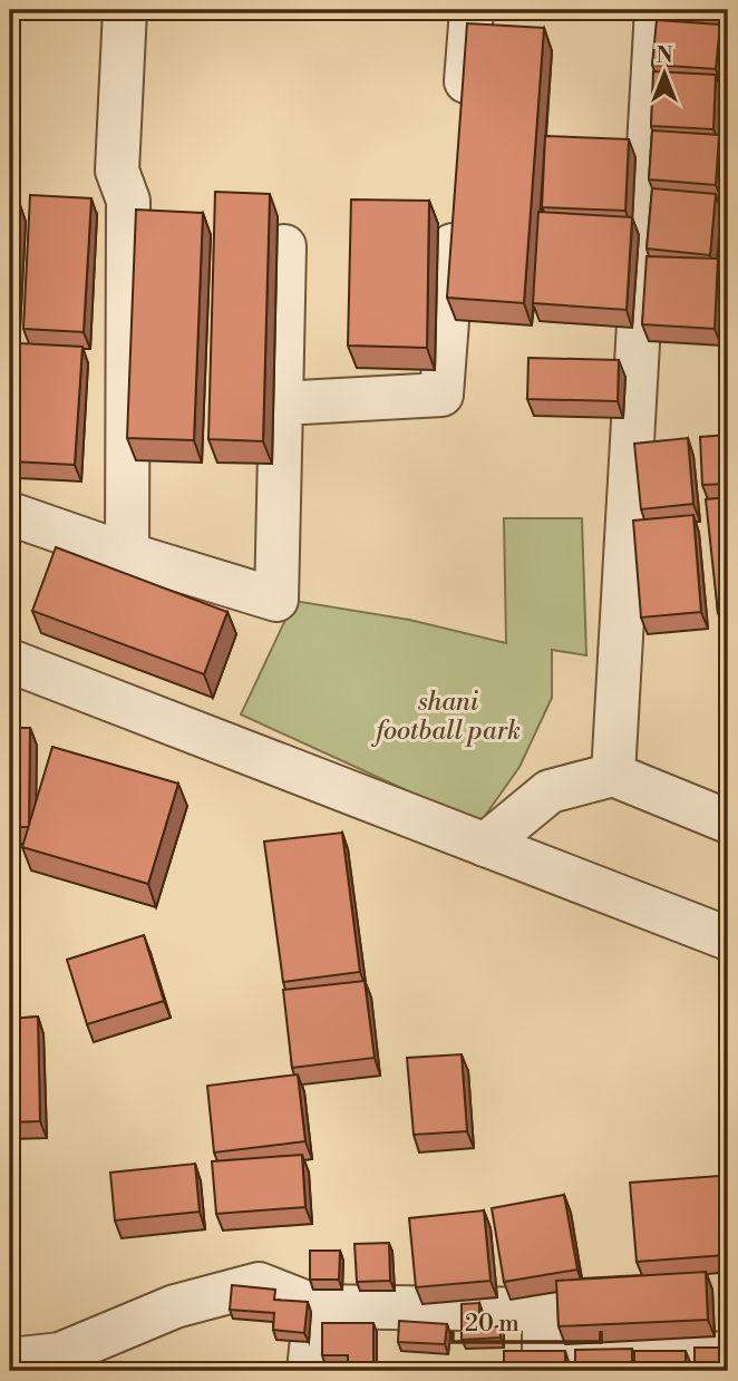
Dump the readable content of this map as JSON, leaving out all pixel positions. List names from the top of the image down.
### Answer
{
  "parks": ["shani football park"],
  "scale_bar": "20 m",
  "north": "top"
}
